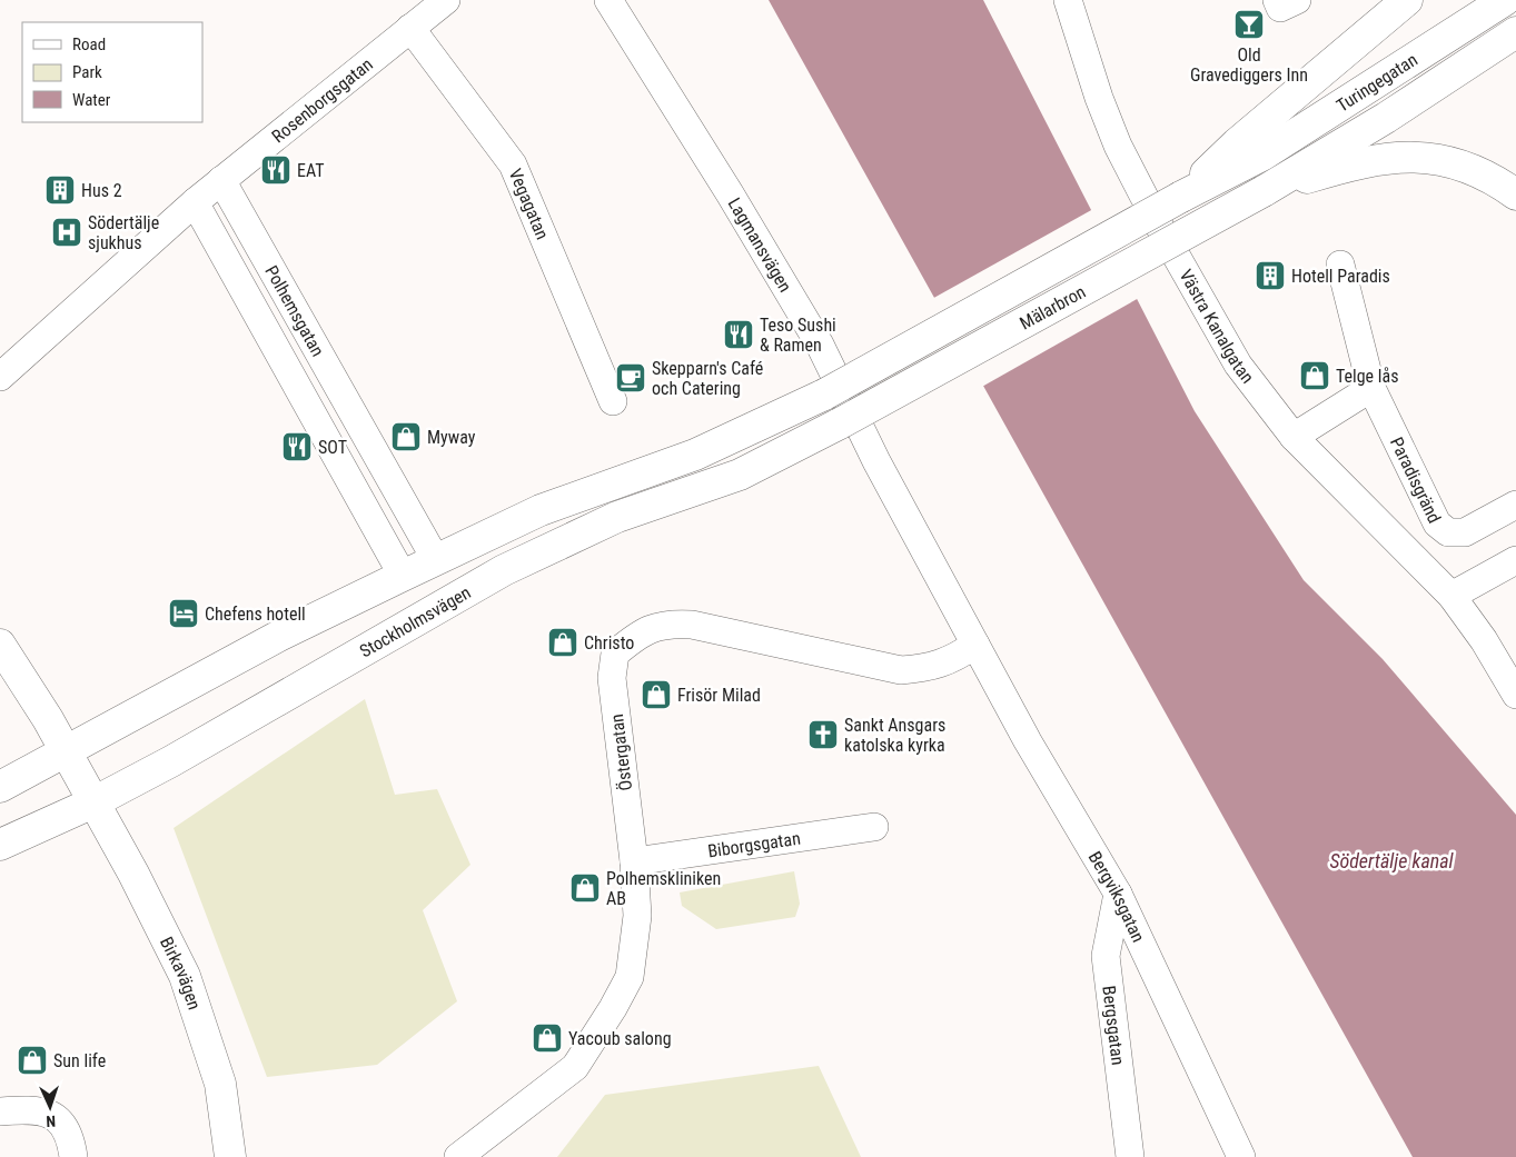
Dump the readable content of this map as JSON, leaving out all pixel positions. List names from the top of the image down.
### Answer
{
  "streets": {
    "main road": [
      "Turingegatan",
      "Mälarbron",
      "Stockholmsvägen",
      "Birkavägen"
    ],
    "street": [
      "Rosenborgsgatan",
      "Vegagatan",
      "Lagmansvägen",
      "Polhemsgatan",
      "Västra Kanalgatan",
      "Paradisgränd",
      "Östergatan",
      "Biborgsgatan",
      "Bergviksgatan",
      "Bergsgatan"
    ]
  },
  "crossings": [
    ["Turingegatan", "Mälarbron"],
    ["Rosenborgsgatan", "Vegagatan"],
    ["Rosenborgsgatan", "Polhemsgatan"],
    ["Lagmansvägen", "Östergatan"],
    ["Lagmansvägen", "Bergviksgatan"],
    ["Mälarbron", "Polhemsgatan"],
    ["Mälarbron", "Stockholmsvägen"],
    ["Stockholmsvägen", "Birkavägen"],
    ["Östergatan", "Biborgsgatan"],
    ["Östergatan", "Bergviksgatan"],
    ["Bergviksgatan", "Bergsgatan"]
  ],
  "water": ["Södertälje kanal"],
  "places": {
    "bar": ["Old Gravediggers Inn"],
    "restaurant": ["EAT", "Teso Sushi & Ramen", "SOT"],
    "building": ["Hus 2", "Hotell Paradis"],
    "hospital": ["Södertälje sjukhus"],
    "shop": [
      "Telge lås",
      "Myway",
      "Christo",
      "Frisör Milad",
      "Polhemskliniken AB",
      "Yacoub salong",
      "Sun life"
    ],
    "cafe": ["Skepparn's Café och Catering"],
    "hotel": ["Chefens hotell"],
    "church": ["Sankt Ansgars katolska kyrka"]
  },
  "legend": ["Road", "Park", "Water"],
  "north": "bottom"
}
